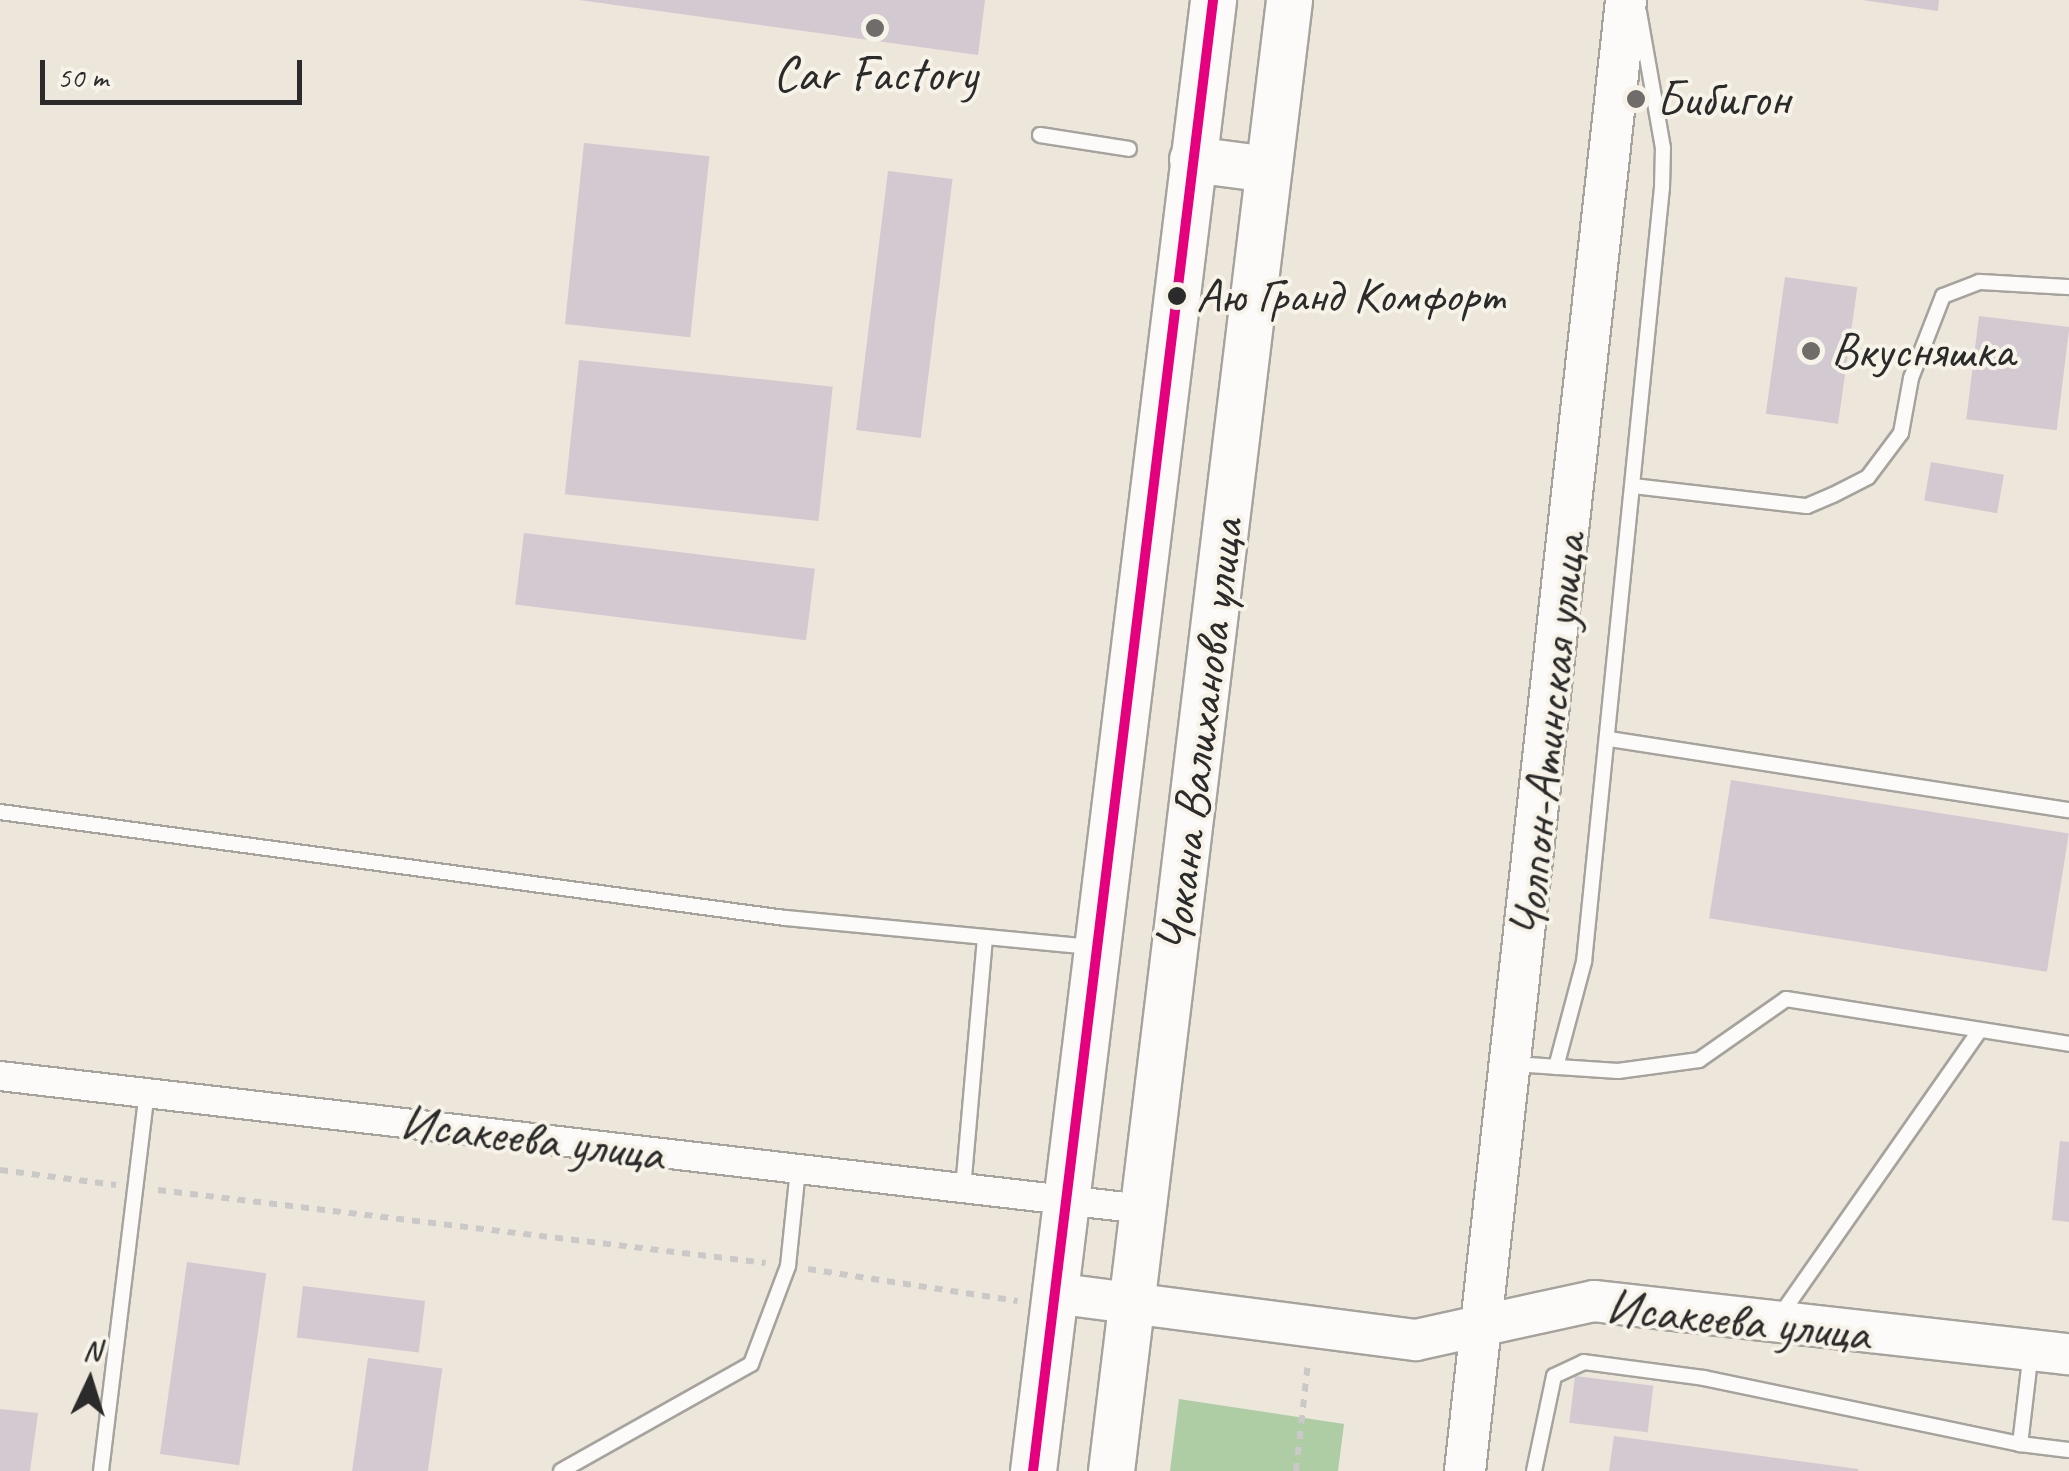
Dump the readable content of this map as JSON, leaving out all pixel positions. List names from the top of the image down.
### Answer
{
  "streets": {
    "main road": ["Чокана Валиханова улица"],
    "street": ["Чолпон-Атинская улица", "Исакеева улица"]
  },
  "crossings": [
    ["Чокана Валиханова улица", "Исакеева улица"],
    ["Чолпон-Атинская улица", "Исакеева улица"]
  ],
  "places": [
    "Car Factory",
    "Бибигон",
    "Аю Гранд Комфорт",
    "Вкусняшка"
  ],
  "scale_bar": "50 m",
  "north": "top"
}
